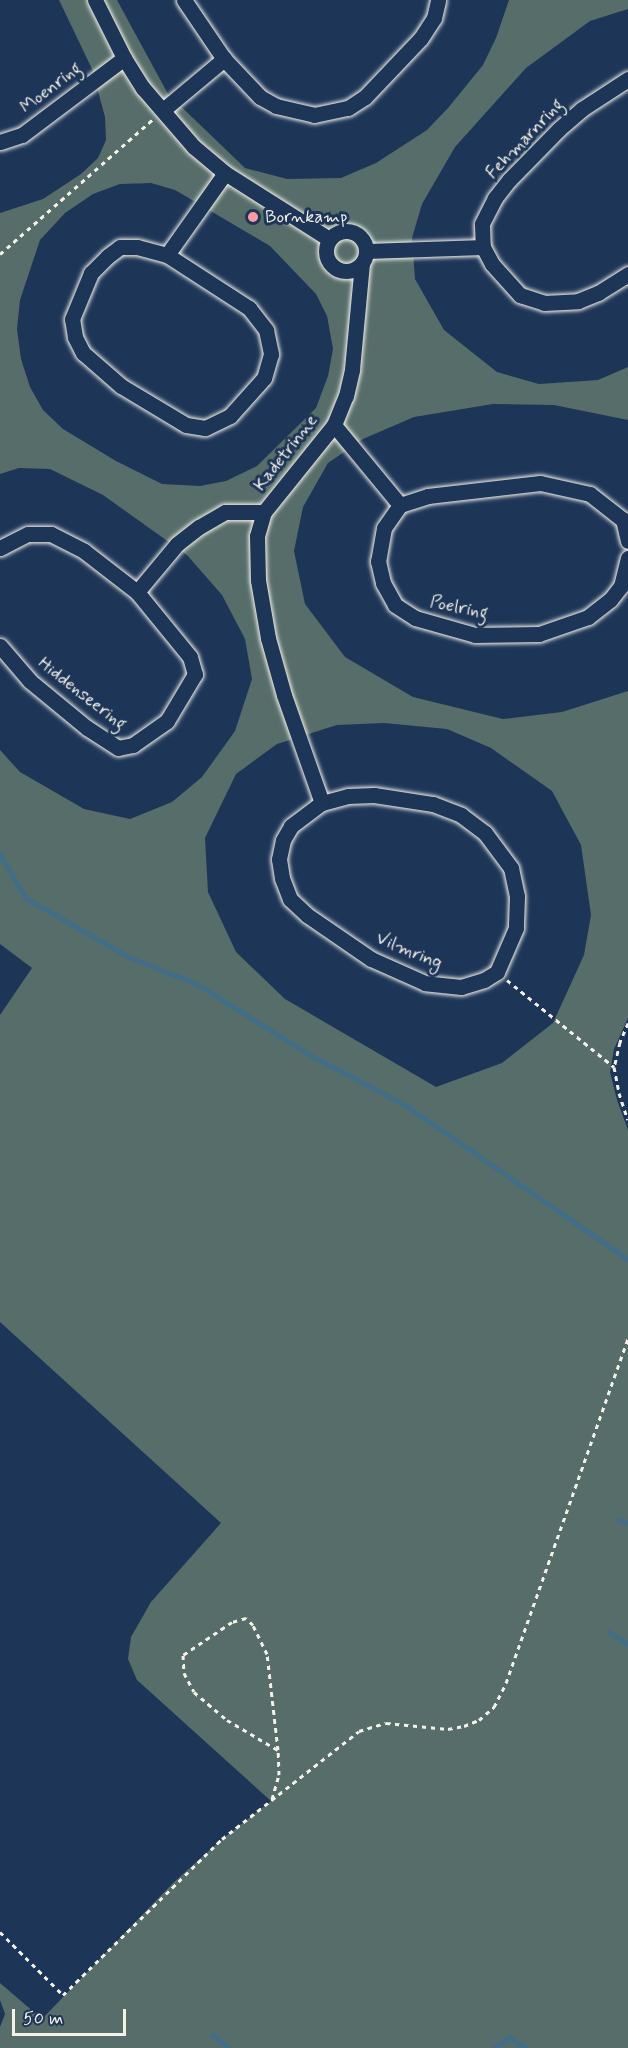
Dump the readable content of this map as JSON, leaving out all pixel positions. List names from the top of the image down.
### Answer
{
  "streets": {
    "street": [
      "Moenring",
      "Fehmarnring",
      "Kadetrinne",
      "Poelring",
      "Hiddenseering",
      "Vilmring"
    ]
  },
  "crossings": [
    ["Kadetrinne", "Vilmring"]
  ],
  "places": ["Bornkamp"],
  "scale_bar": "50 m"
}
